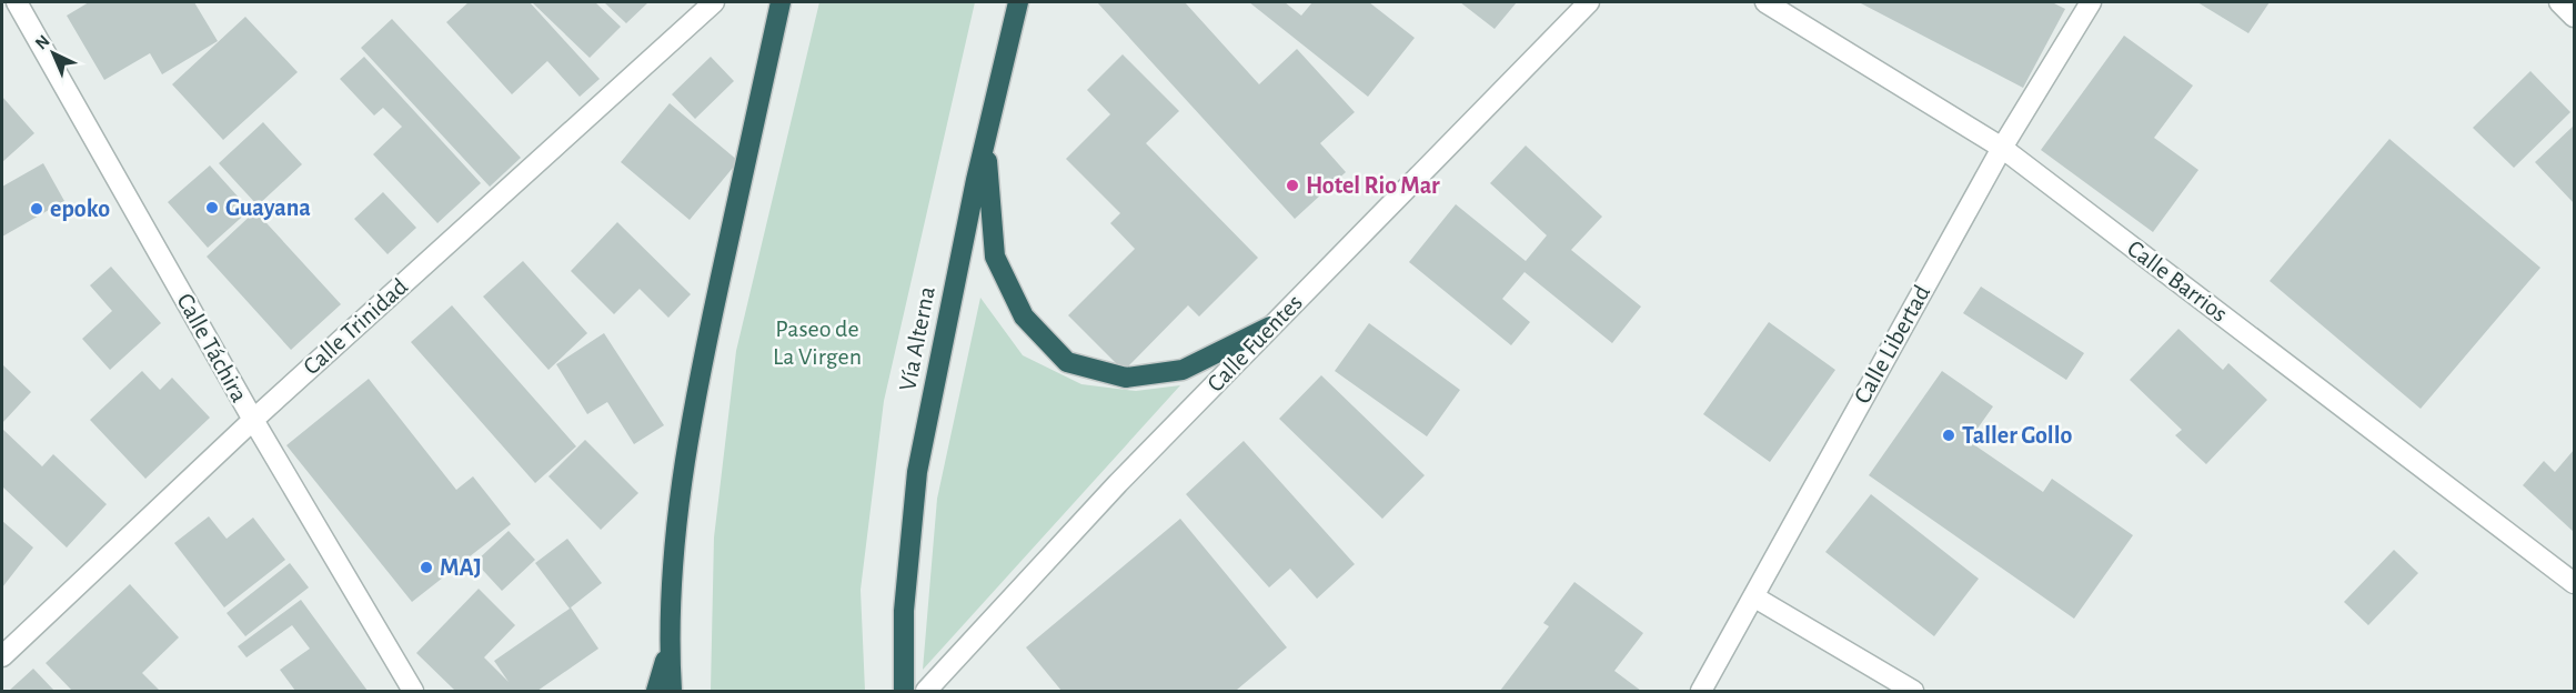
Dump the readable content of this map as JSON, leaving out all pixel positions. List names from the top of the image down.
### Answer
{
  "streets": {
    "highway": ["Vía Alterna"],
    "street": [
      "Calle Barrios",
      "Calle Trinidad",
      "Calle Fuentes",
      "Calle Libertad",
      "Calle Táchira"
    ]
  },
  "crossings": [
    ["Calle Barrios", "Calle Libertad"],
    ["Calle Trinidad", "Calle Táchira"]
  ],
  "parks": ["Paseo de La Virgen"],
  "places": [
    "Hotel Rio Mar",
    "Guayana",
    "epoko",
    "Taller Gollo",
    "MAJ"
  ],
  "north": "top left"
}
